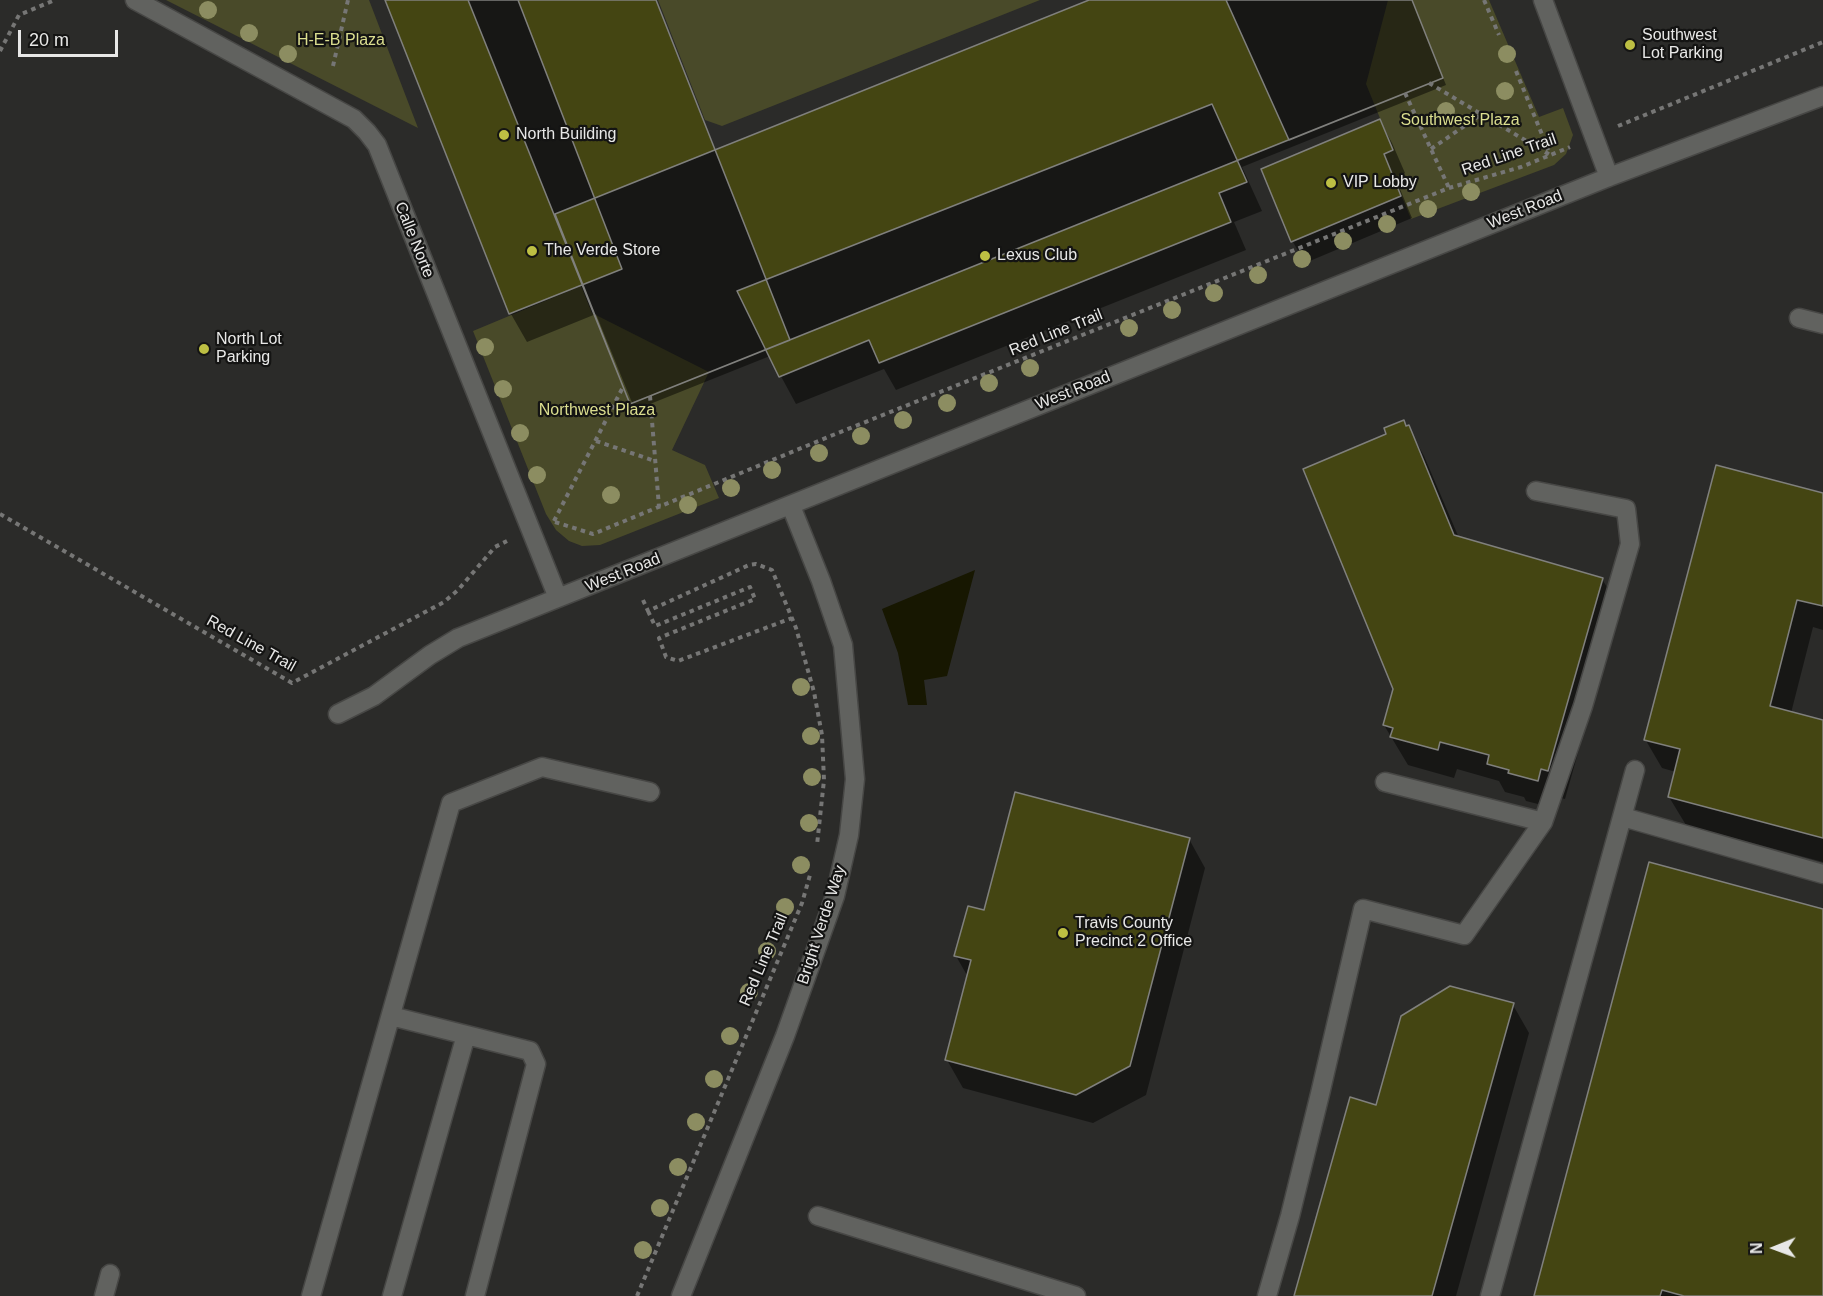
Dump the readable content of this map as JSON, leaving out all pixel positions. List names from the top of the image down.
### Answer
{
  "streets": {
    "street": ["West Road", "Calle Norte", "Bright Verde Way"],
    "path": ["Red Line Trail"]
  },
  "crossings": [
    ["West Road", "Calle Norte"],
    ["West Road", "Bright Verde Way"]
  ],
  "parks": ["H-E-B Plaza", "Southwest Plaza", "Northwest Plaza"],
  "places": [
    "Southwest Lot Parking",
    "North Building",
    "VIP Lobby",
    "The Verde Store",
    "Lexus Club",
    "North Lot Parking",
    "Travis County Precinct 2 Office"
  ],
  "scale_bar": "20 m",
  "north": "left"
}
